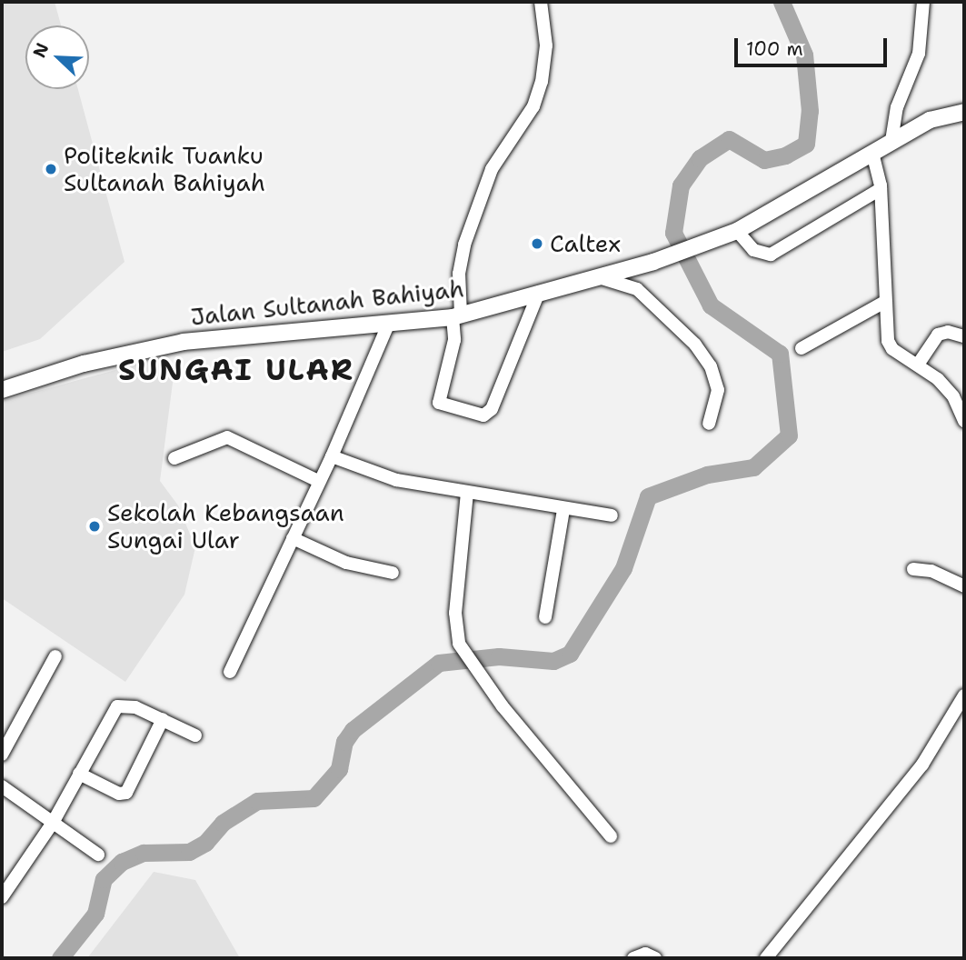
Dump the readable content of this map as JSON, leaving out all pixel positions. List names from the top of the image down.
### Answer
{
  "streets": {
    "main road": ["Jalan Sultanah Bahiyah"]
  },
  "districts": ["SUNGAI ULAR"],
  "places": ["Politeknik Tuanku Sultanah Bahiyah", "Caltex", "Sekolah Kebangsaan Sungai Ular"],
  "scale_bar": "100 m",
  "north": "top left"
}
